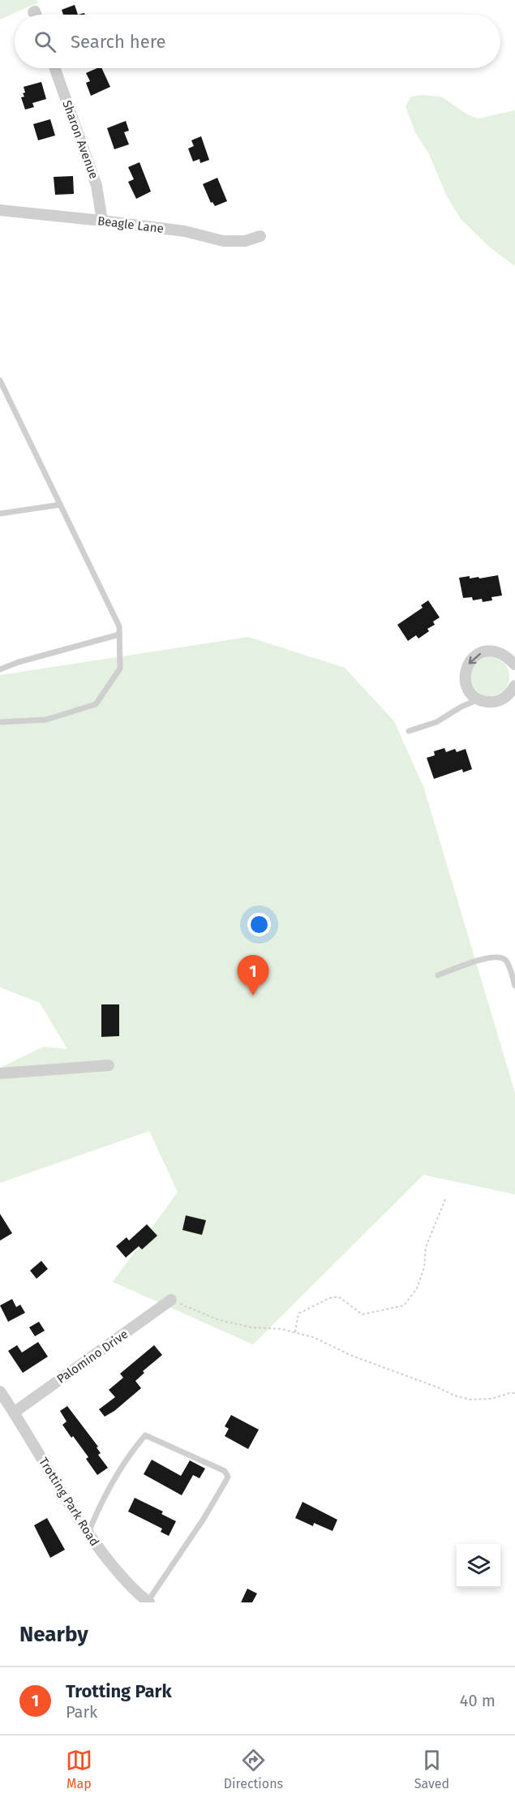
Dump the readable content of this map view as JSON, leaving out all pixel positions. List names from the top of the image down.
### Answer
{
  "streets": {
    "street": [
      "Sharon Avenue",
      "Beagle Lane",
      "Palomino Drive",
      "Trotting Park Road"
    ]
  },
  "crossings": [
    ["Sharon Avenue", "Beagle Lane"],
    ["Palomino Drive", "Trotting Park Road"]
  ],
  "page": {
    "search": "Search here",
    "pins": "1",
    "heading": "Nearby",
    "list": [
      {
        "mark": "1",
        "name": "Trotting Park",
        "note": "Park",
        "value": "40 m"
      }
    ],
    "nav": ["Map", "Directions", "Saved"]
  }
}
